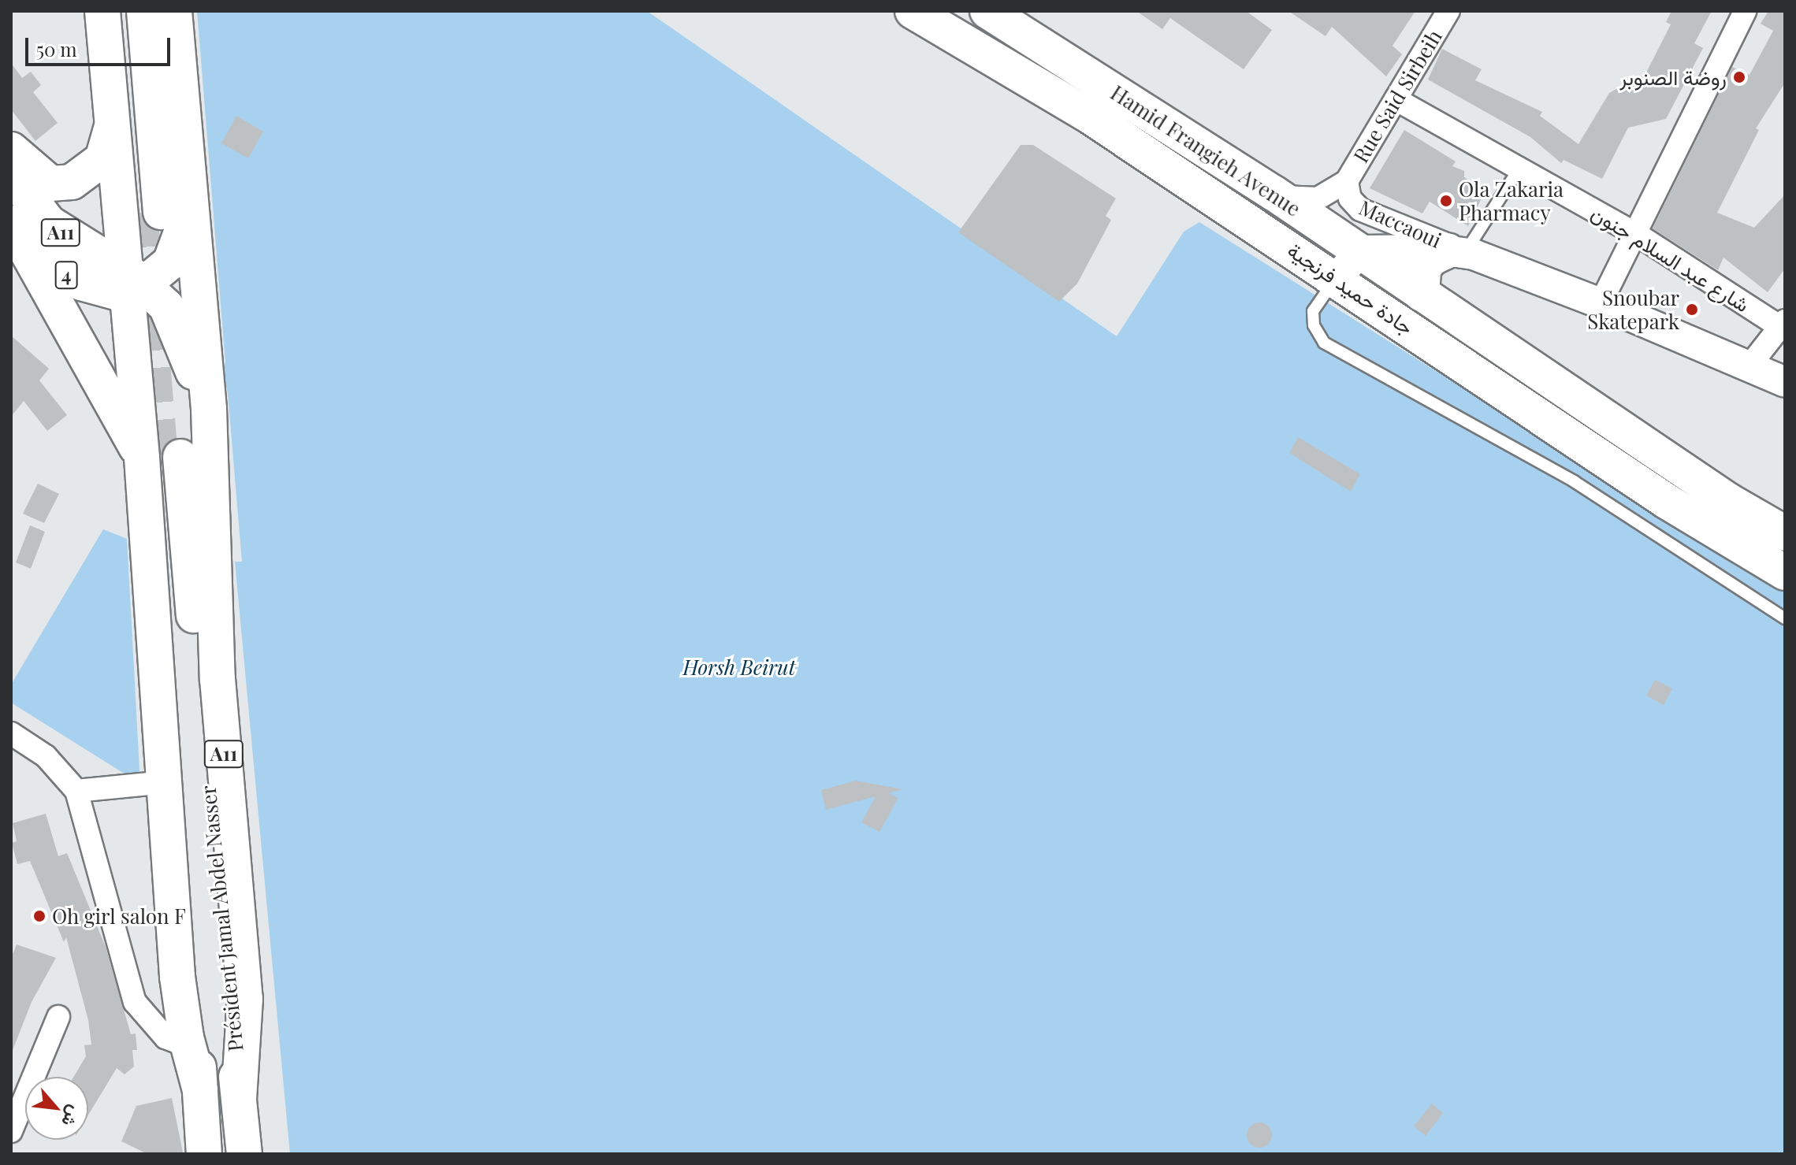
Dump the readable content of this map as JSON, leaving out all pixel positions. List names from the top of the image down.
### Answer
{
  "streets": {
    "main road": [
      "Hamid Frangieh Avenue",
      "A11",
      "4",
      "جادة حميد فرنجية",
      "Président Jamal Abdel Nasser"
    ],
    "street": ["Rue Said Sirbeih", "Maccaoui", "شارع عبد السلام جنون"]
  },
  "crossings": [
    ["Rue Said Sirbeih", "Maccaoui"],
    ["Rue Said Sirbeih", "شارع عبد السلام جنون"],
    ["Hamid Frangieh Avenue", "Maccaoui"],
    ["Hamid Frangieh Avenue", "جادة حميد فرنجية"],
    ["A11", "4"],
    ["A11", "Président Jamal Abdel Nasser"]
  ],
  "parks": ["Horsh Beirut"],
  "places": [
    "روضة الصنوبر",
    "Ola Zakaria Pharmacy",
    "Snoubar Skatepark",
    "Oh girl salon F"
  ],
  "scale_bar": "50 m",
  "north": "bottom right"
}
